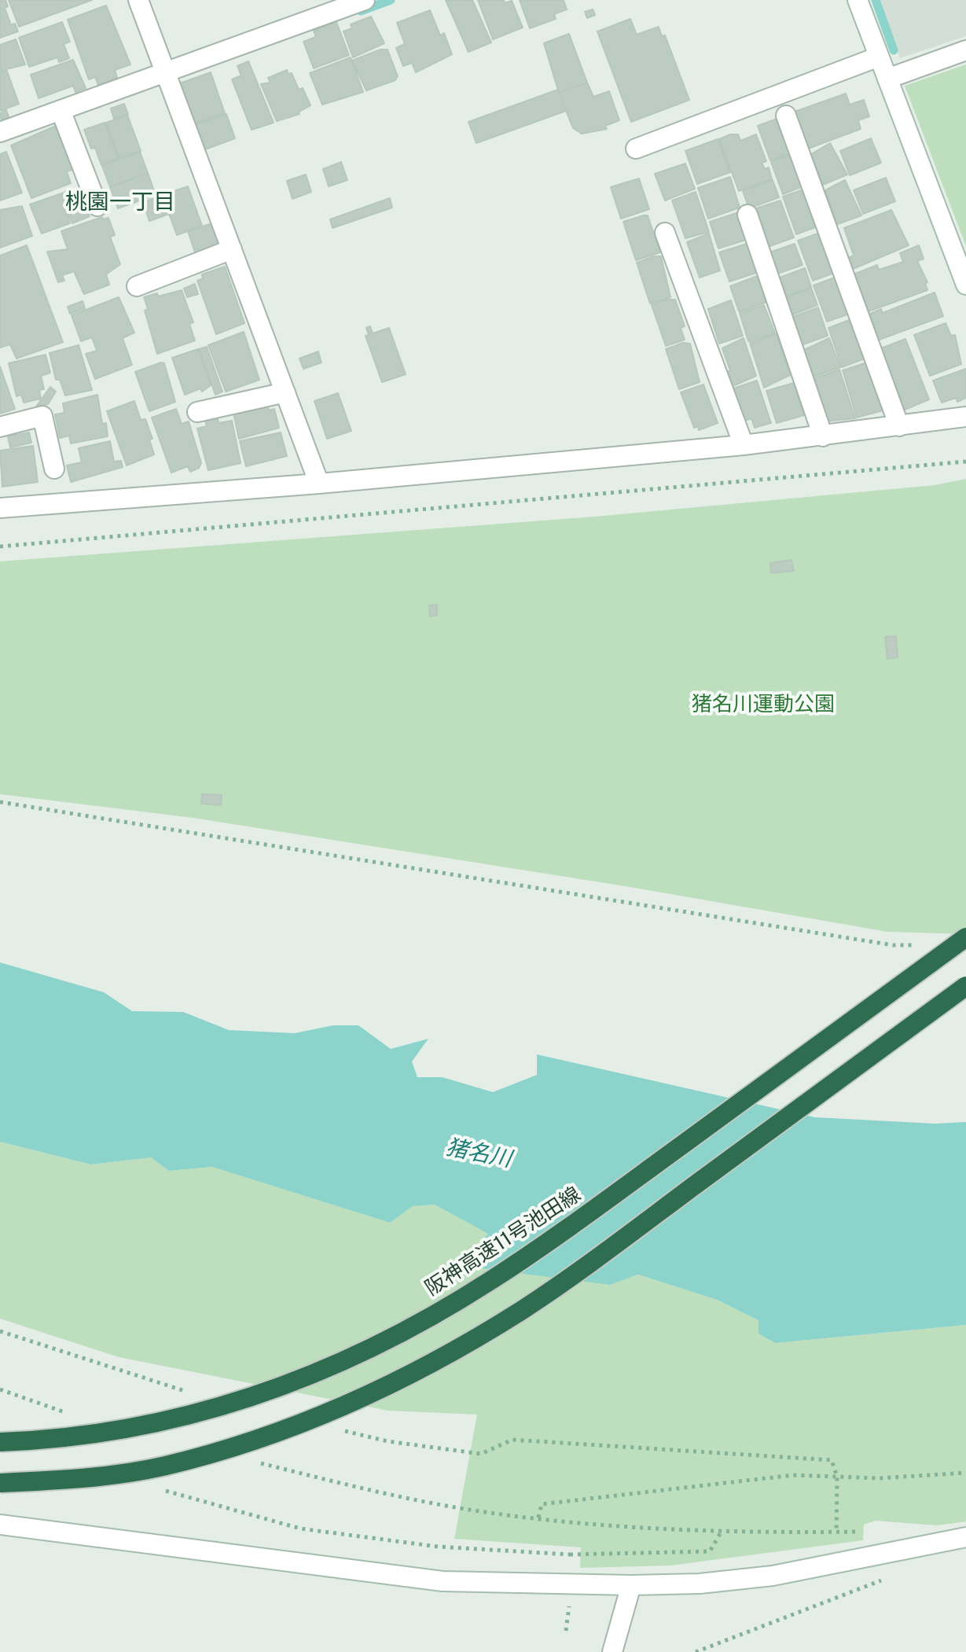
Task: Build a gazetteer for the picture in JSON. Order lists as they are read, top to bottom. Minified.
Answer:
{"streets":{"highway":["阪神高速11号池田線"]},"districts":["桃園一丁目"],"water":["猪名川"],"parks":["猪名川運動公園"]}
